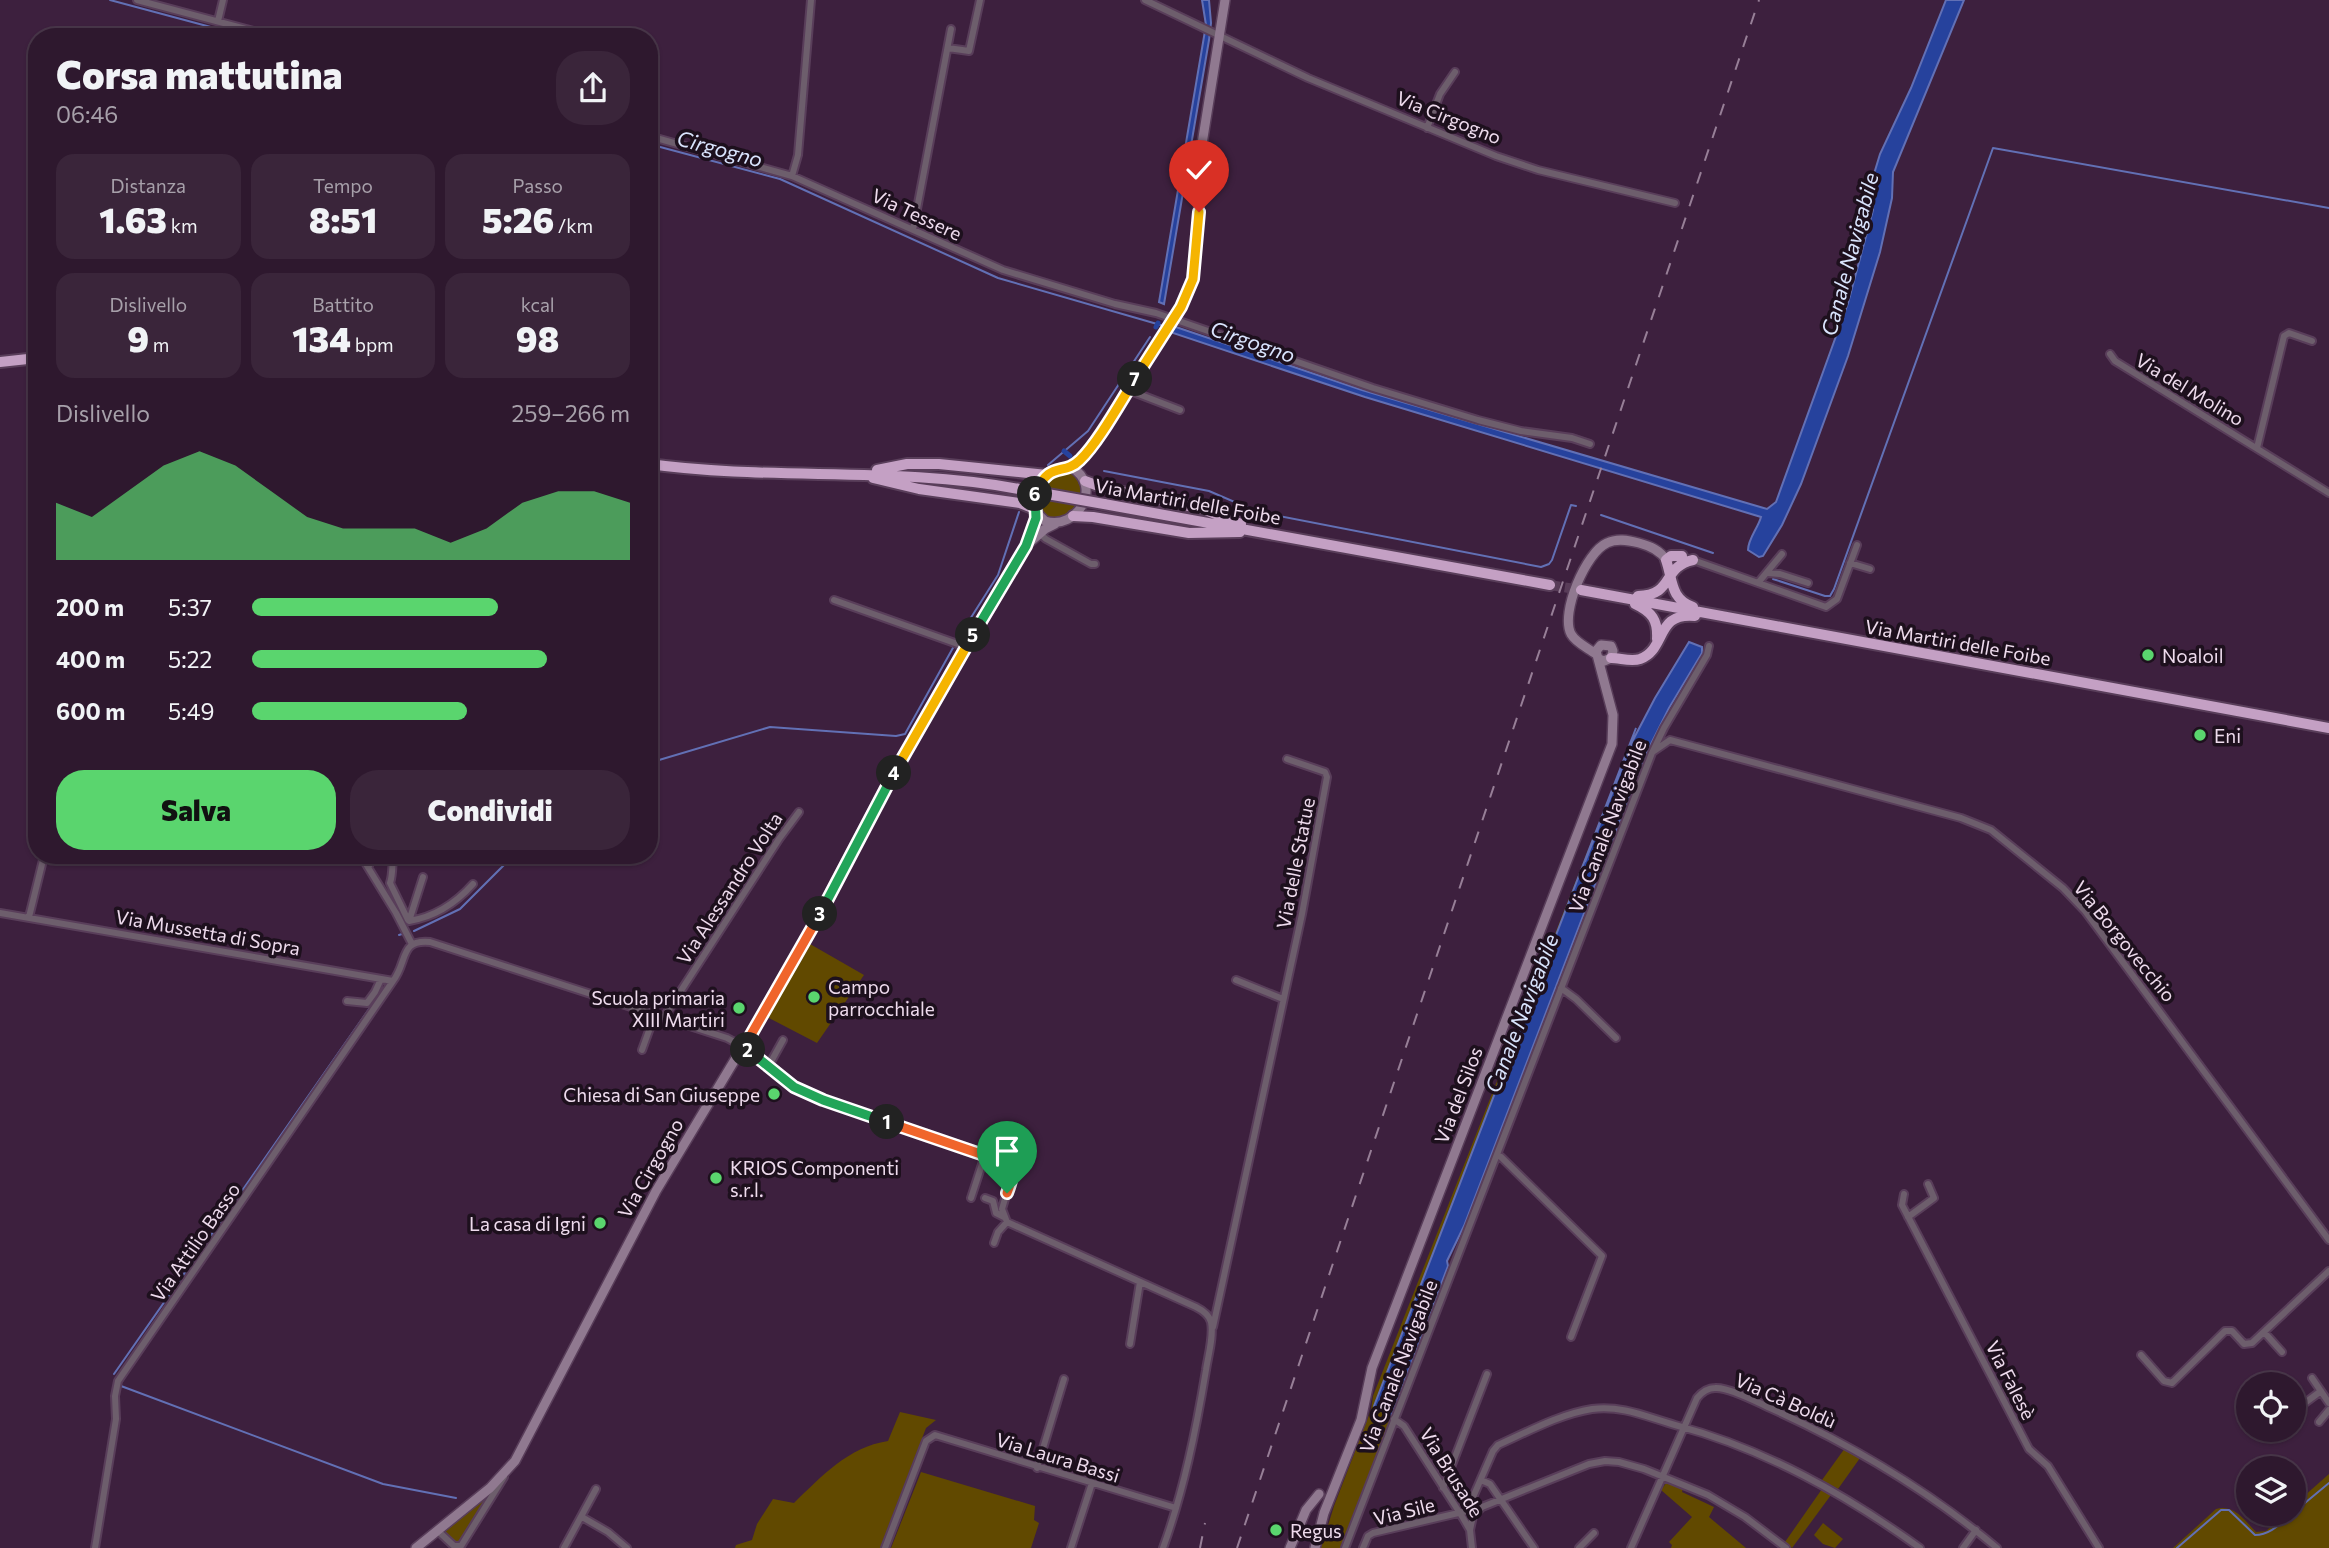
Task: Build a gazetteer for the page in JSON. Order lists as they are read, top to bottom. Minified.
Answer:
{"streets":{"highway":["Via Martiri delle Foibe"],"street":["Via Cirgogno","Via Tessere","Via del Molino","Via Canale Navigabile","Via delle Statue","Via Alessandro Volta","Via Mussetta di Sopra","Via Borgovecchio","Via del Silos","Via Attilio Basso","Via Falesè","Via Cà Boldù","Via Laura Bassi","Via Brusade","Via Sile"]},"crossings":[["Via Canale Navigabile","Via Brusade"],["Via Mussetta di Sopra","Via Attilio Basso"],["Via Brusade","Via Sile"]],"water":["Cirgogno","Canale Navigabile"],"places":["Noaloil","Eni","Campo parrocchiale","Scuola primaria XIII Martiri","Chiesa di San Giuseppe","KRIOS Componenti s.r.l.","La casa di Igni","Regus"],"page":{"heading":["Corsa mattutina","06:46"],"stats":[["Distanza","1.63 km"],["Tempo","8:51"],["Passo","5:26 /km"],["Dislivello","9 m"],["Battito","134 bpm"],["kcal","98"]],"pins":["7","6","5","4","3","2","1"],"chart":["Dislivello","259–266 m"],"list":[{"name":"200 m","note":"5:37"},{"name":"400 m","note":"5:22"},{"name":"600 m","note":"5:49"}],"buttons":["Salva","Condividi"]}}
